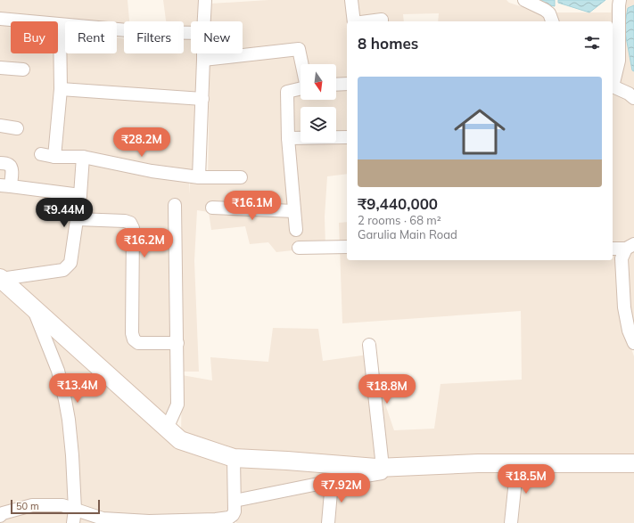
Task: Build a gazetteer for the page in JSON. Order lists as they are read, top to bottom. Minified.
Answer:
{"scale_bar":"50 m","north":"bottom","page":{"chip":["Buy","Rent","Filters","New"],"heading":"8 homes","list":[{"name":"₹9,440,000","note":"2 rooms · 68 m² · Garulia Main Road"}],"price":["₹28.2M","₹16.1M","₹9.44M","₹16.2M","₹13.4M","₹18.8M","₹18.5M","₹7.92M"],"scale":"50 m"}}
